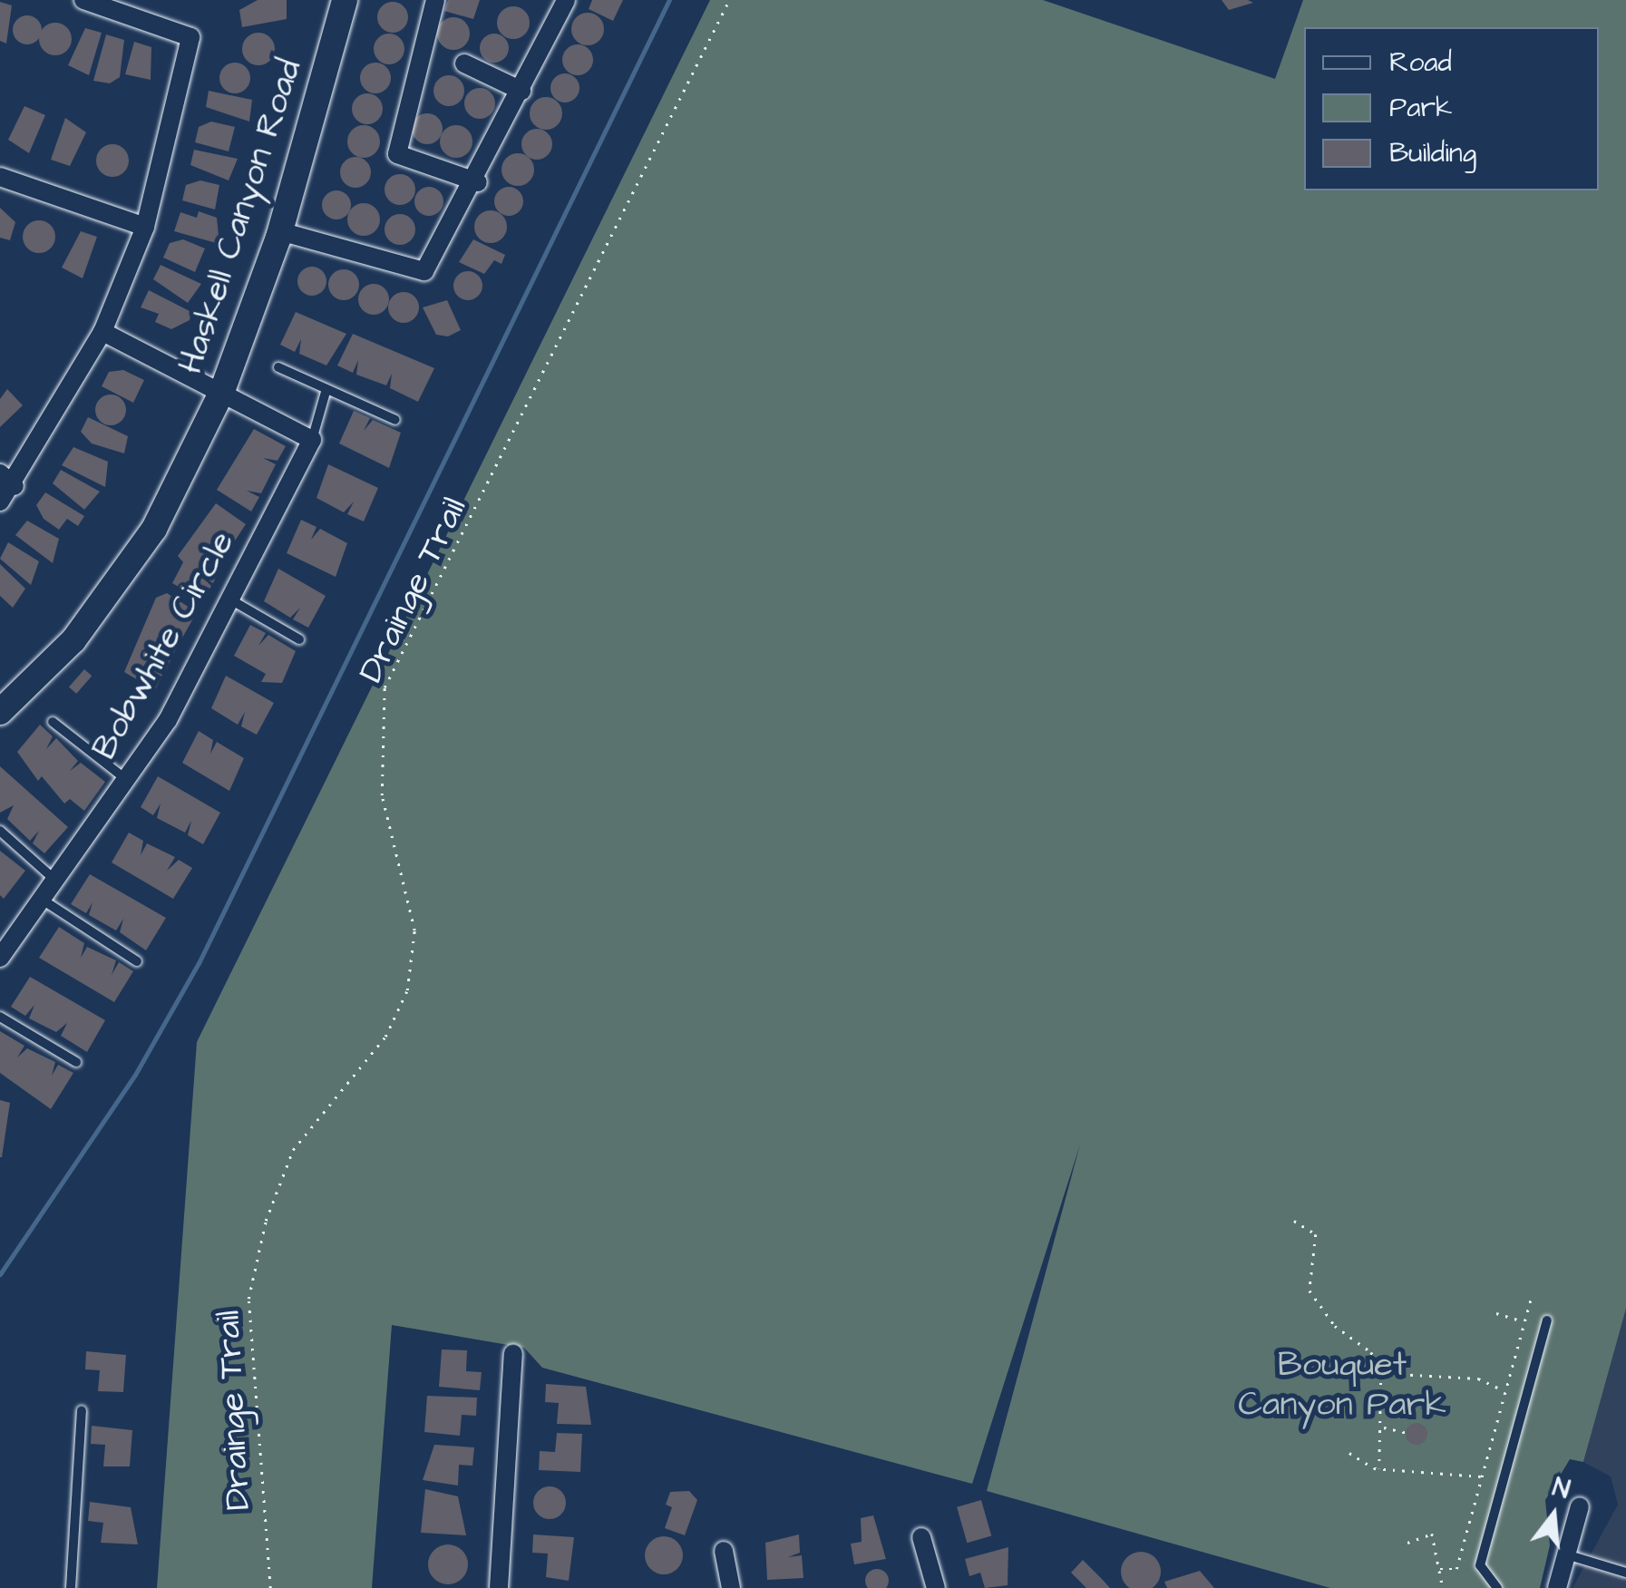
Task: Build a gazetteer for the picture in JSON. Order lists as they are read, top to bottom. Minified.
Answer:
{"streets":{"main road":["Haskell Canyon Road"],"street":["Bobwhite Circle"],"path":["Drainge Trail"]},"parks":["Bouquet Canyon Park"],"legend":["Road","Park","Building"],"north":"top"}
